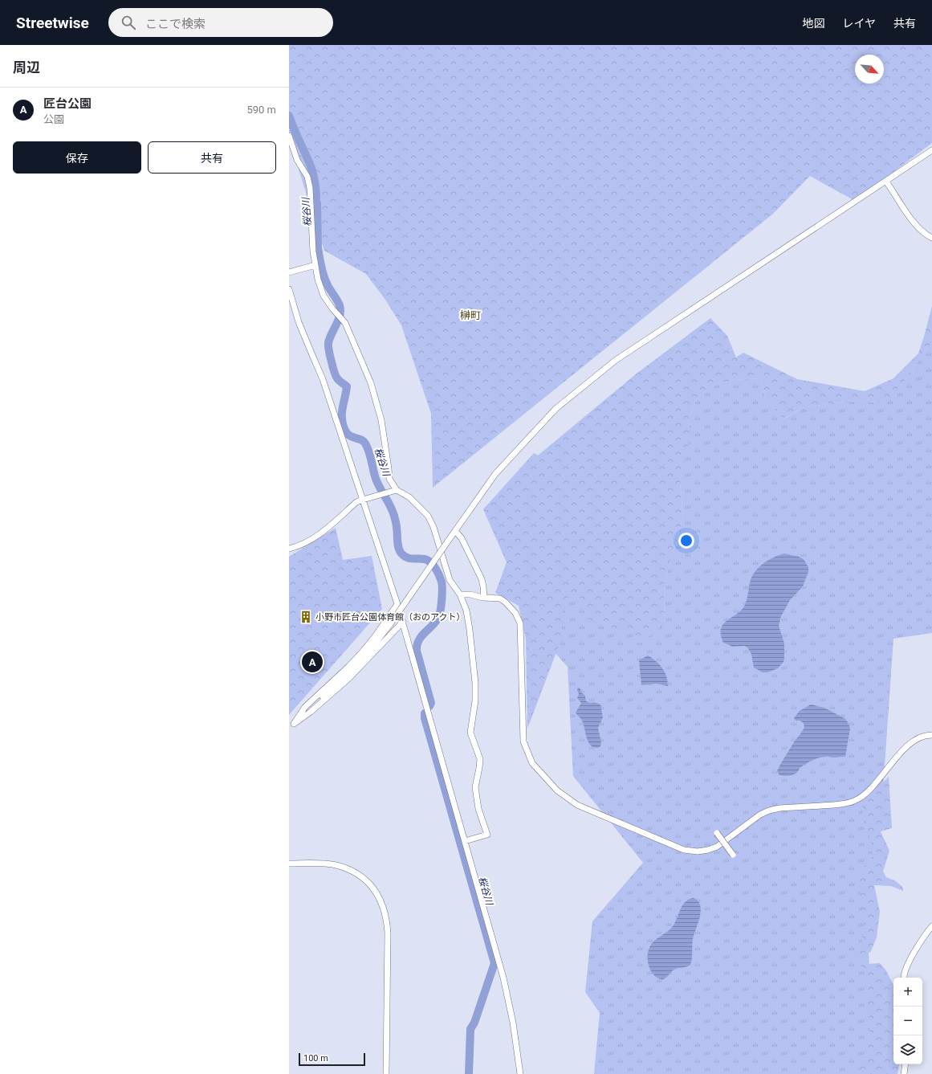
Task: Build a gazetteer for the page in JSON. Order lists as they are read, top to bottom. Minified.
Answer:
{"districts":["榊町"],"water":["桜谷川"],"places":{"building":["小野市匠台公園体育館（おのアクト）"]},"scale_bar":"100 m","north":"bottom right","page":{"header":"Streetwise","search":"ここで検索","nav":["地図","レイヤ","共有"],"heading":"周辺","list":[{"mark":"A","name":"匠台公園","note":"公園","value":"590 m"}],"buttons":["保存","共有"],"pins":"A","map_buttons":["+","−"],"scale":"100 m"}}
